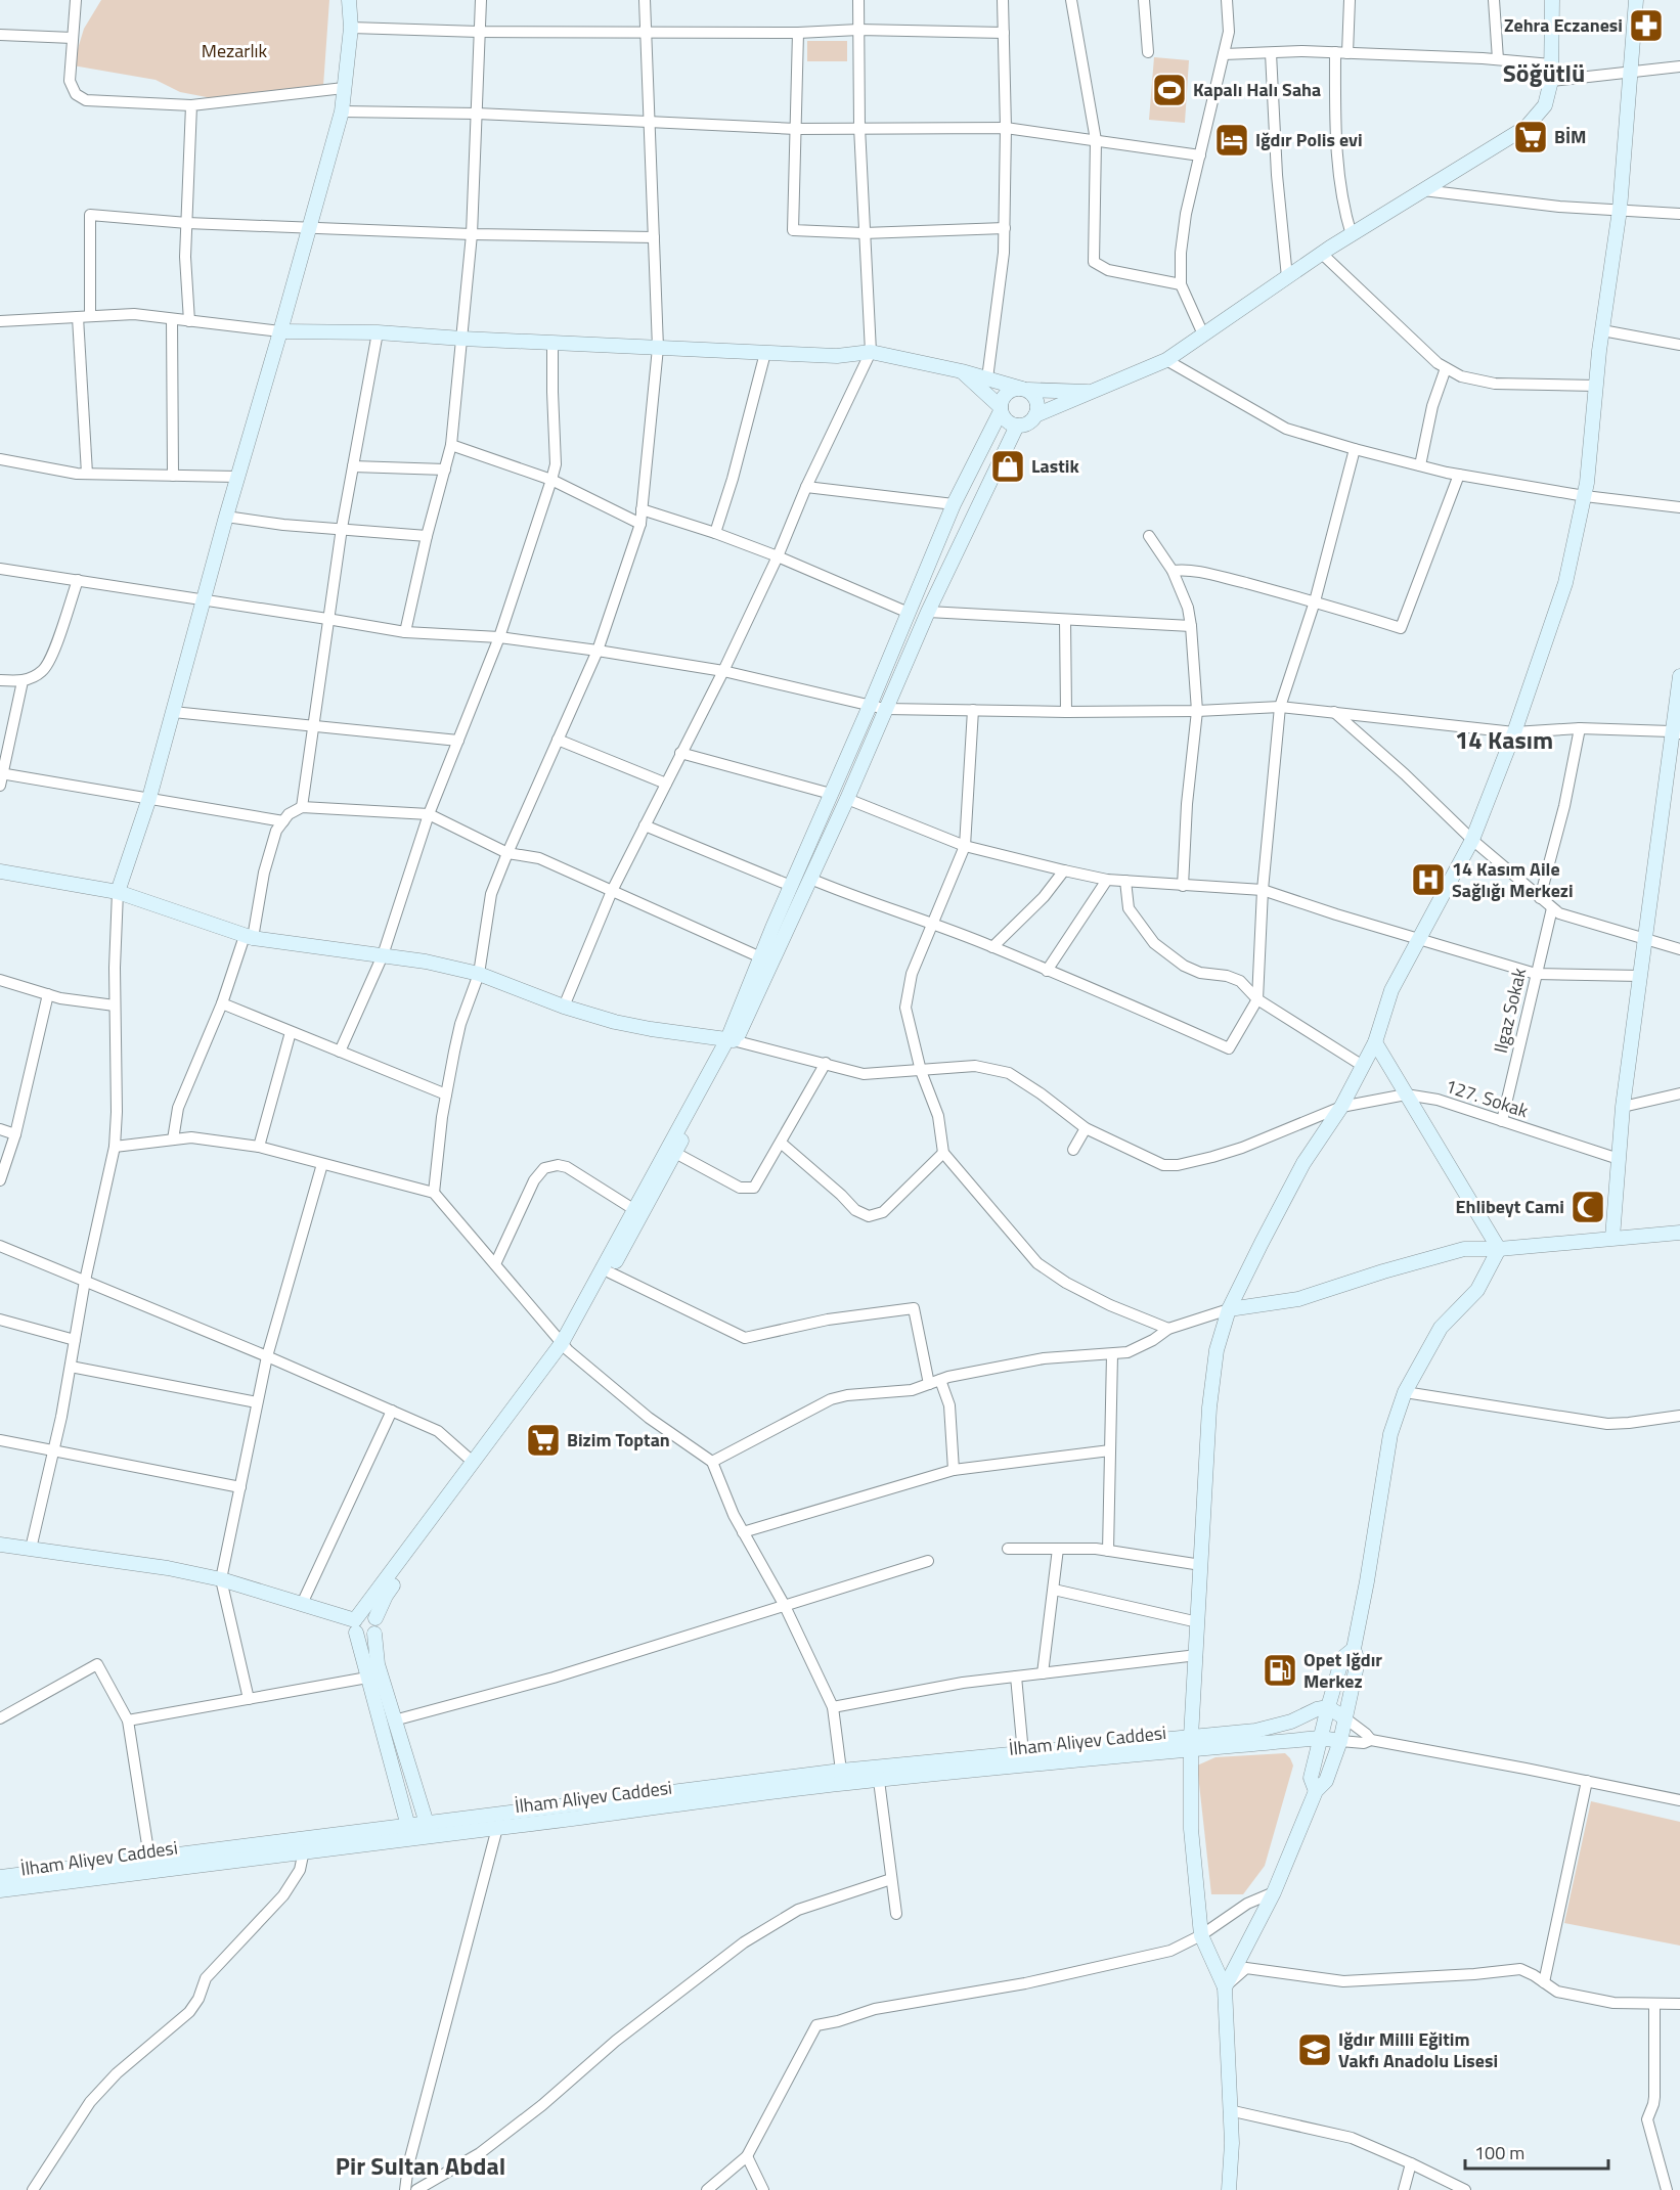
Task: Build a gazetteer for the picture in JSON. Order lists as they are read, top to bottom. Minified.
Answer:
{"streets":{"street":["Ilgaz Sokak","127. Sokak","İlham Aliyev Caddesi"]},"crossings":[["Ilgaz Sokak","127. Sokak"]],"districts":["Söğütlü","14 Kasım","Pir Sultan Abdal"],"parks":["Mezarlık"],"places":{"pharmacy":["Zehra Eczanesi"],"sports":["Kapalı Halı Saha"],"supermarket":["BİM","Bizim Toptan"],"hotel":["Iğdır Polis evi"],"shop":["Lastik"],"hospital":["14 Kasım Aile Sağlığı Merkezi"],"mosque":["Ehlibeyt Cami"],"fuel station":["Opet Iğdır Merkez"],"school or university":["Iğdır Milli Eğitim Vakfı Anadolu Lisesi"]},"scale_bar":"100 m"}
